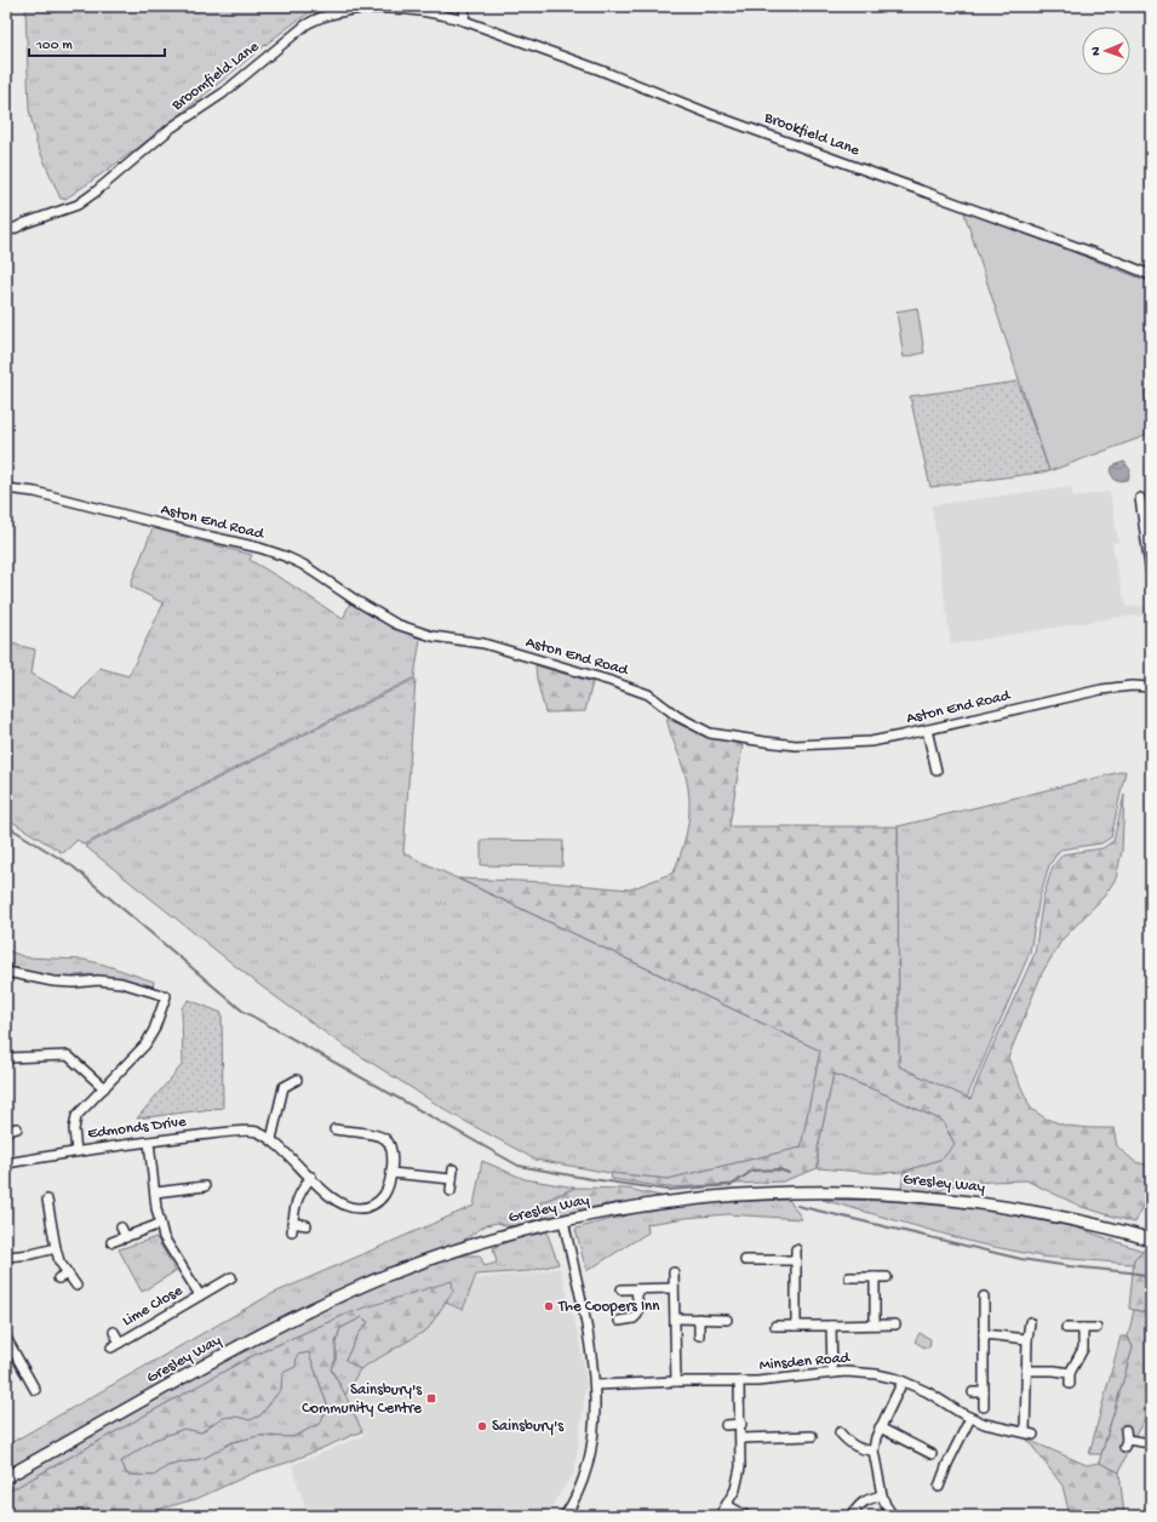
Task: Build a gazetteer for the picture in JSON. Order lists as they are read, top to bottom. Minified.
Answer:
{"streets":{"street":["Broomfield Lane","Brookfield Lane","Aston End Road","Edmonds Drive","Gresley Way","Lime Close","Minsden Road"]},"crossings":[["Broomfield Lane","Brookfield Lane"],["Edmonds Drive","Lime Close"]],"places":{"other":["The Coopers Inn","Sainsbury's"],"transit":["Sainsbury's Community Centre"]},"scale_bar":"100 m","north":"left"}
